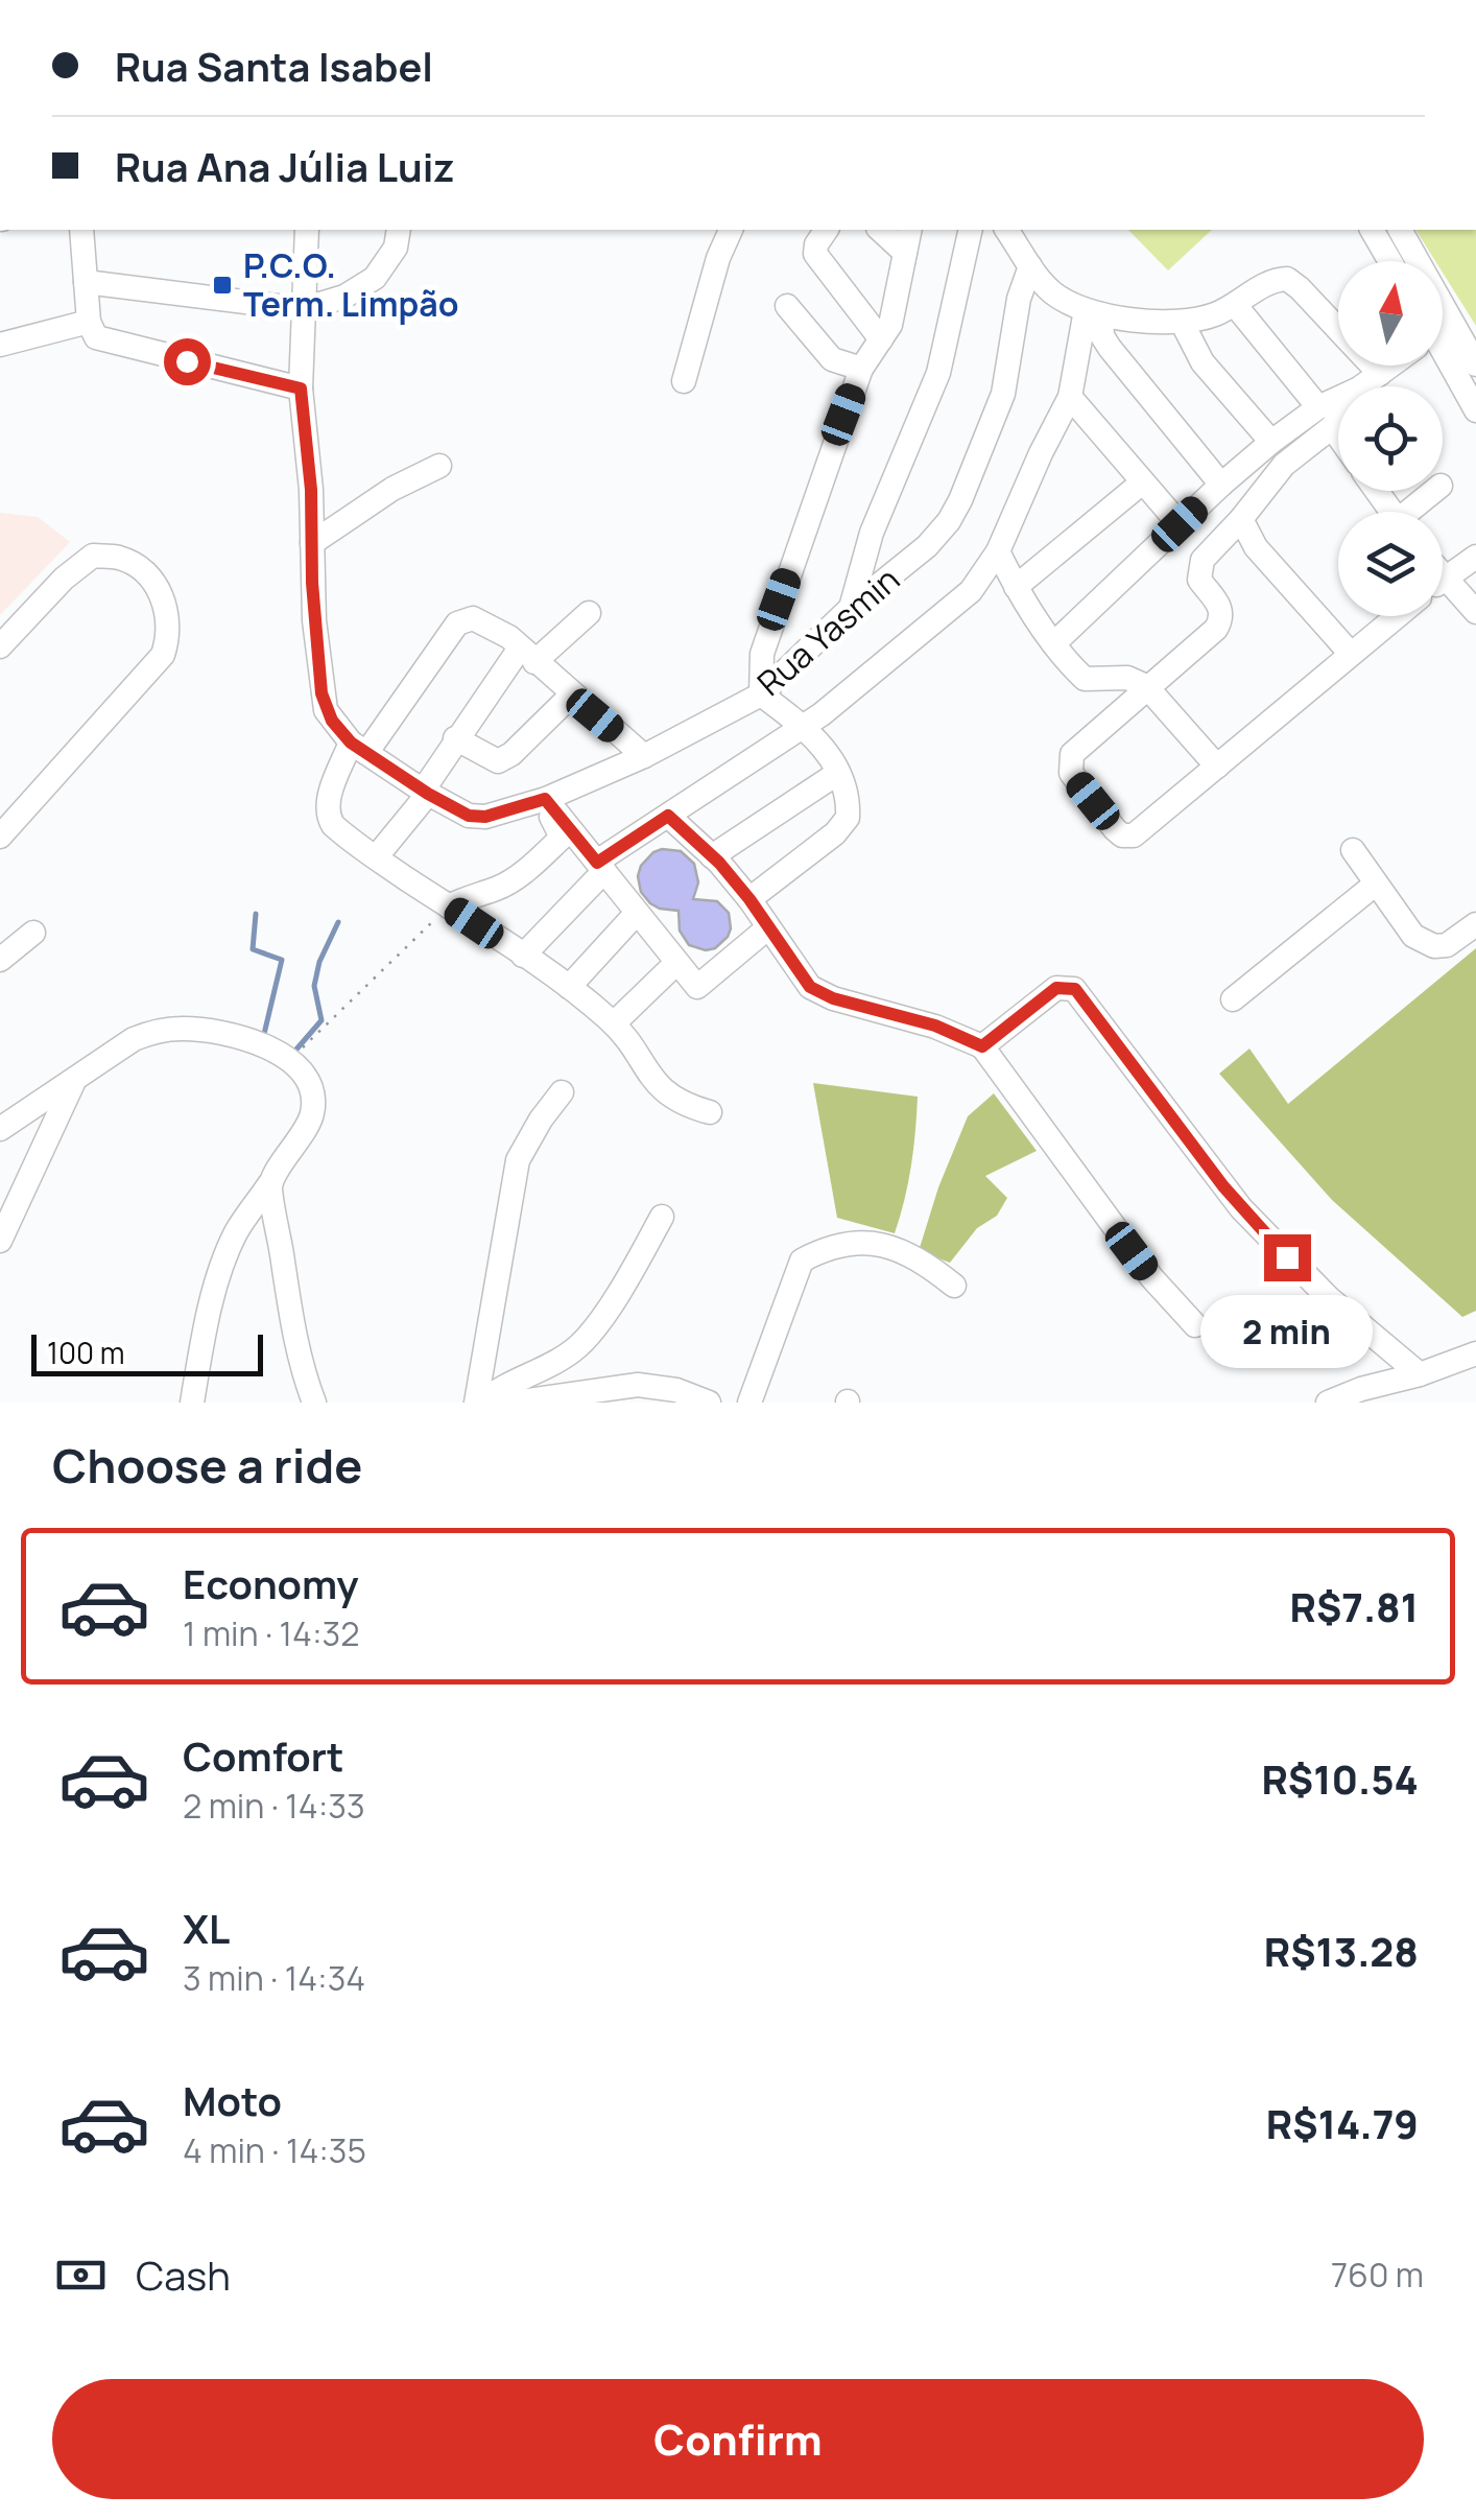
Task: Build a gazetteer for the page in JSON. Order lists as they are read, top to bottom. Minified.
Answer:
{"streets":{"street":["Rua Yasmin"]},"places":{"transit":["P.C.O. Term. Limpão"]},"scale_bar":"100 m","north":"top","page":{"banner":["Rua Santa Isabel","Rua Ana Júlia Luiz"],"bubble":"2 min","scale":"100 m","heading":"Choose a ride","list":[{"name":"Economy","note":"1 min · 14:32","value":"R$7.81"},{"name":"Comfort","note":"2 min · 14:33","value":"R$10.54"},{"name":"XL","note":"3 min · 14:34","value":"R$13.28"},{"name":"Moto","note":"4 min · 14:35","value":"R$14.79"}],"pay":["Cash","760 m"],"buttons":"Confirm"}}
